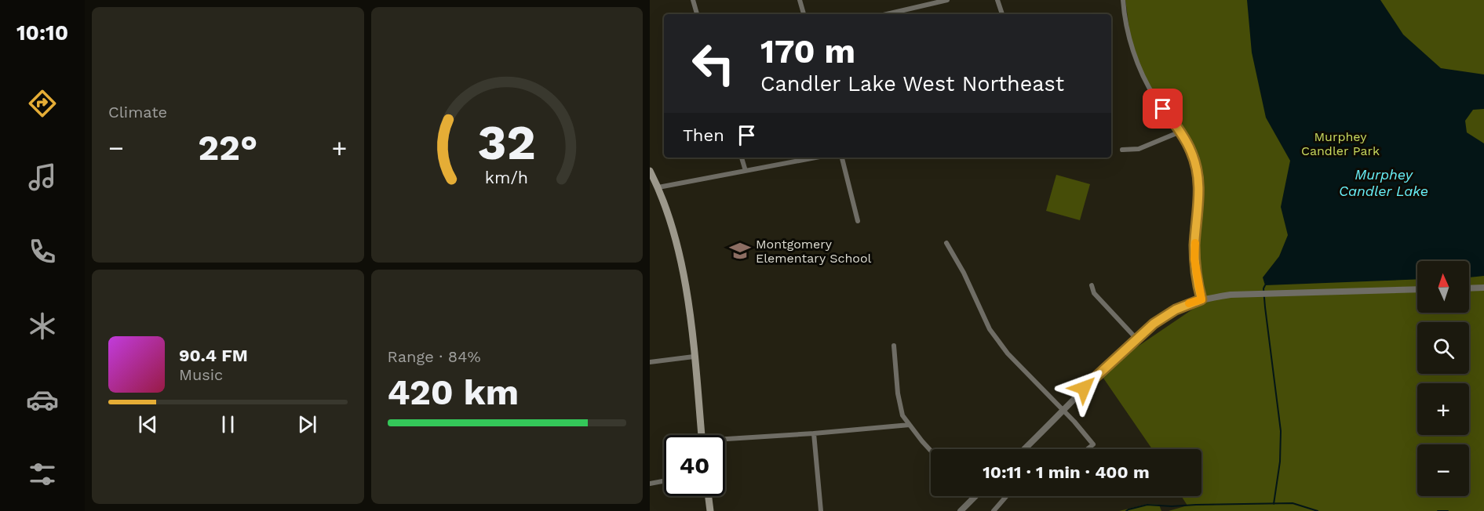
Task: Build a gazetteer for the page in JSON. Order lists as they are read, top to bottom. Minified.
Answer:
{"water":["Murphey Candler Lake"],"parks":["Murphey Candler Park"],"places":{"school or university":["Montgomery Elementary School"]},"north":"top","page":{"tabs":"10:10","tile":["Climate",["Range · 84%","420 km"]],"turn":["170 m","Candler Lake West Northeast"],"then":"Then","heat":["−","22°","+"],"map_buttons":["+","−"],"song":["90.4 FM","Music"],"limit":"40","trip":"10:11 · 1 min · 400 m","gauge":["32","km/h"]}}
